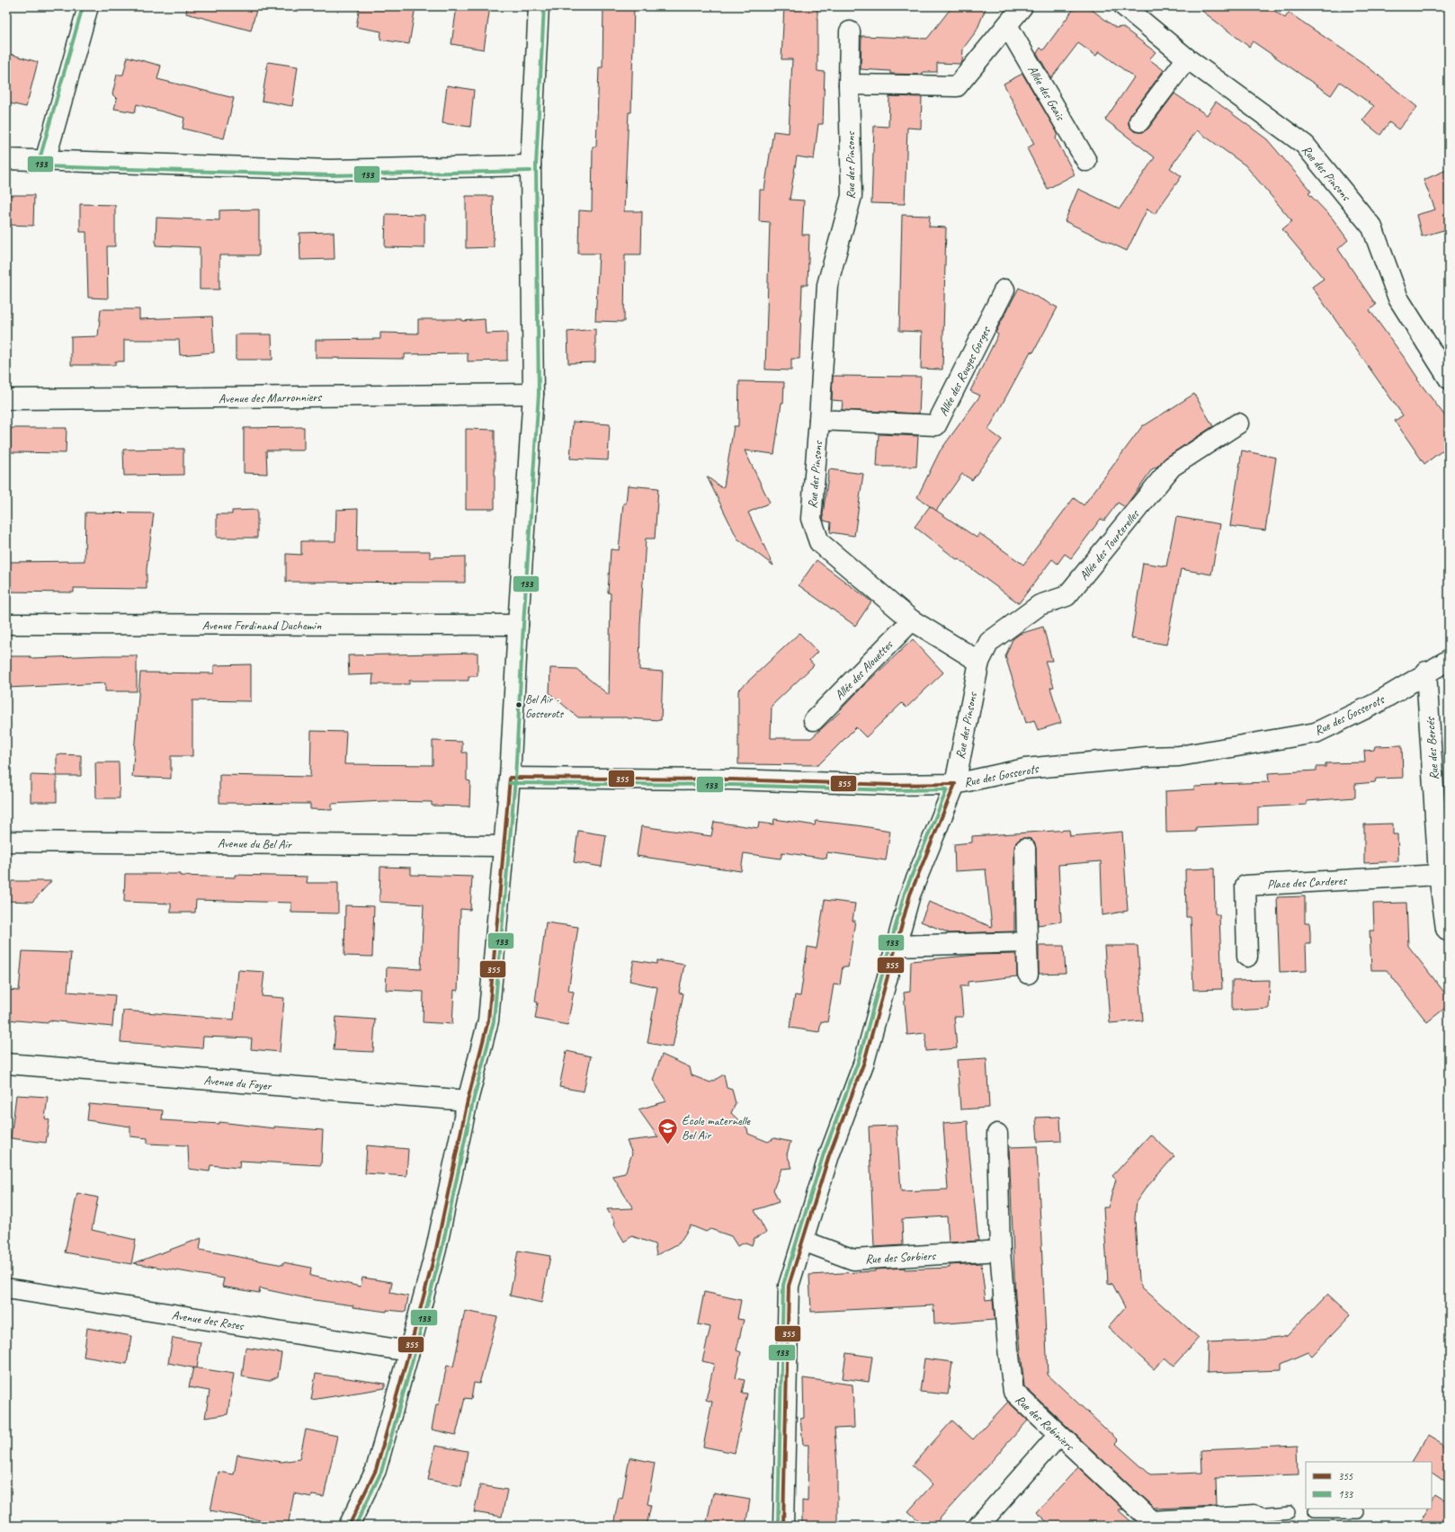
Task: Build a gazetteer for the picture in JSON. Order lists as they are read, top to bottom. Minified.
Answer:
{"streets":{"street":["Allée des Geais","Rue des Pinsons","Allée des Rouges Gorges","Avenue des Marronniers","Allée des Tourterelles","Avenue Ferdinand Duchemin","Allée des Alouettes","Rue des Gosserots","Rue des Bercés","Avenue du Bel Air","Place des Carderes","Avenue du Foyer","Rue des Sorbiers","Avenue des Roses","Rue des Robiniers"]},"crossings":[["Rue des Pinsons","Allée des Rouges Gorges"],["Rue des Pinsons","Allée des Tourterelles"],["Rue des Pinsons","Allée des Alouettes"],["Rue des Pinsons","Rue des Gosserots"],["Rue des Pinsons","Rue des Sorbiers"],["Rue des Gosserots","Rue des Bercés"],["Rue des Bercés","Place des Carderes"],["Rue des Sorbiers","Rue des Robiniers"]],"places":{"other":["Bel Air - Gosserots"],"school or university":["École maternelle Bel Air"]},"lines":["transit line 133","transit line 355"],"legend":["355","133"]}
